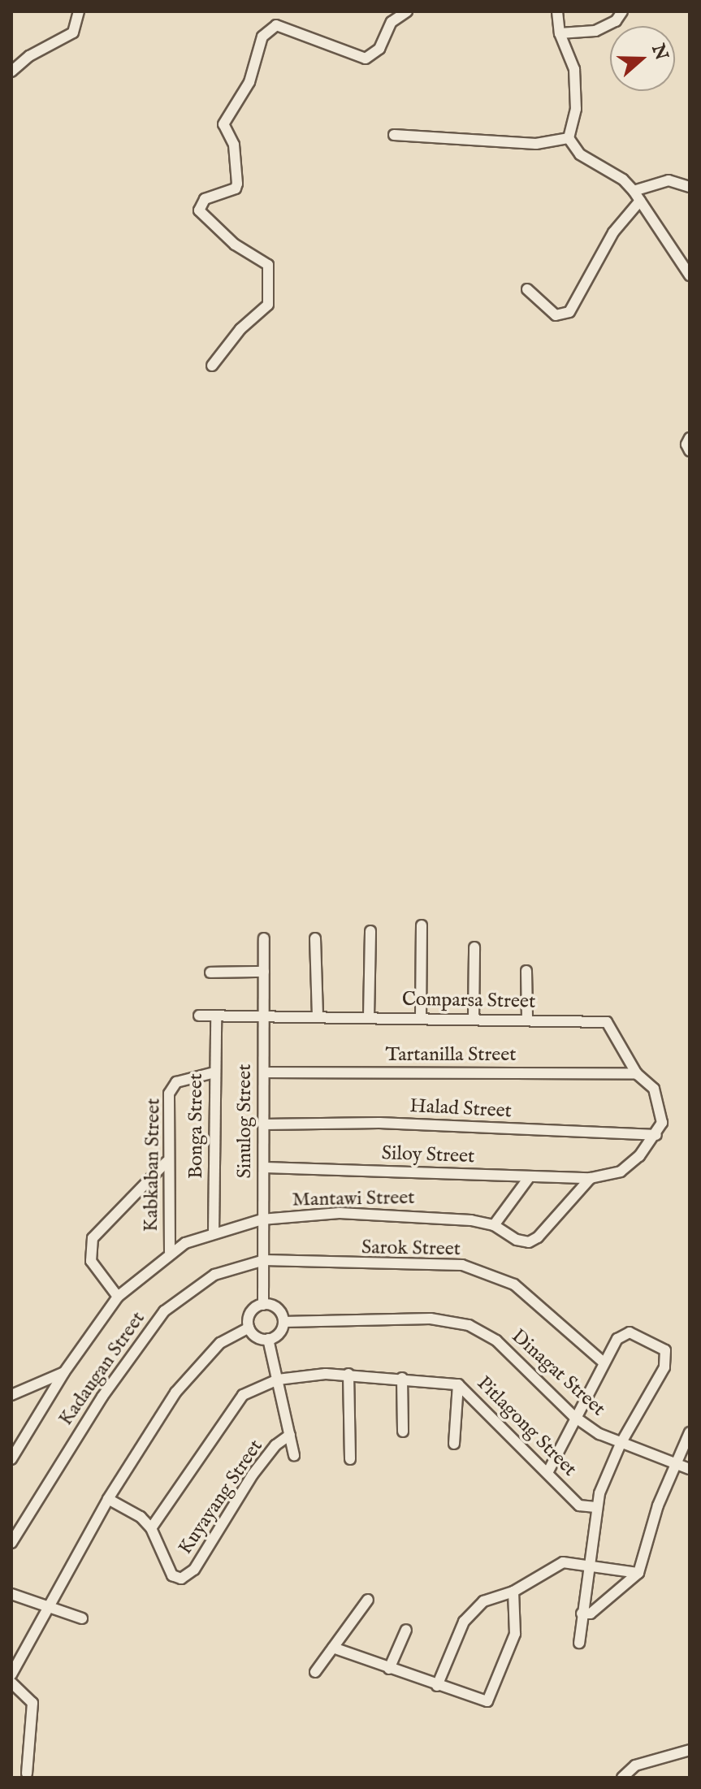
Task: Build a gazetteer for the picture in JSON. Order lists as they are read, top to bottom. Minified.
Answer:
{"streets":{"street":["Comparsa Street","Tartanilla Street","Halad Street","Sinulog Street","Bonga Street","Siloy Street","Kabkaban Street","Mantawi Street","Sarok Street","Kadaugan Street","Dinagat Street","Pitlagong Street","Kuyayang Street"]},"crossings":[["Comparsa Street","Tartanilla Street"],["Comparsa Street","Halad Street"],["Comparsa Street","Sinulog Street"],["Comparsa Street","Bonga Street"],["Comparsa Street","Siloy Street"],["Tartanilla Street","Sinulog Street"],["Halad Street","Sinulog Street"],["Halad Street","Siloy Street"],["Sinulog Street","Siloy Street"],["Sinulog Street","Mantawi Street"],["Sinulog Street","Sarok Street"],["Sinulog Street","Kadaugan Street"],["Sinulog Street","Dinagat Street"],["Bonga Street","Kabkaban Street"],["Bonga Street","Mantawi Street"],["Siloy Street","Mantawi Street"],["Kabkaban Street","Mantawi Street"],["Sarok Street","Kadaugan Street"],["Pitlagong Street","Kuyayang Street"]],"north":"right"}
